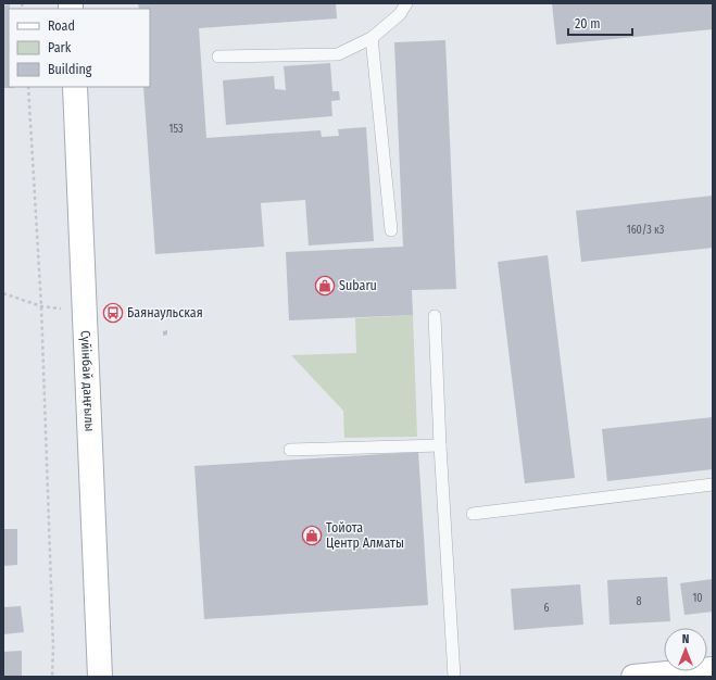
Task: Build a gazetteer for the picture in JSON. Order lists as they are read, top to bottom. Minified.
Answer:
{"streets":{"main road":["Сүйінбай даңғылы"]},"places":{"shop":["Subaru","Тойота Центр Алматы"],"bus stop":["Баянаульская"]},"house_numbers":["153","160/3 к3","10","8","6"],"legend":["Road","Park","Building"],"scale_bar":"20 m","north":"top"}
